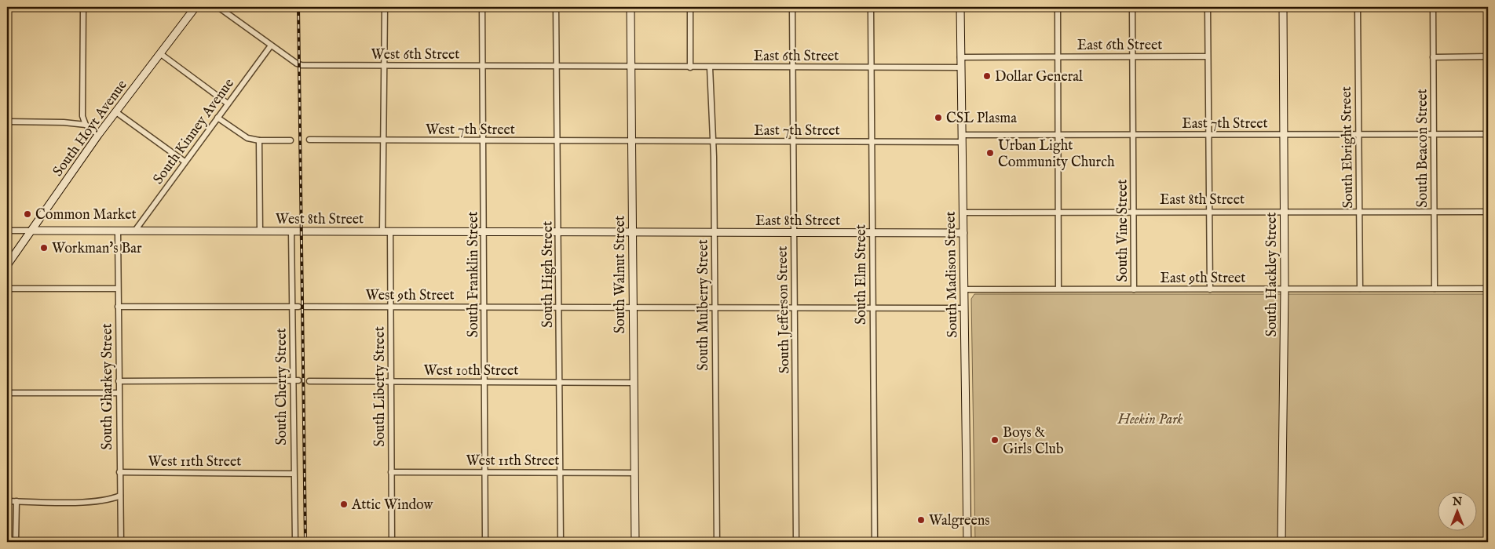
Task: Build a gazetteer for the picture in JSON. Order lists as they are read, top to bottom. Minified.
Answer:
{"streets":{"street":["East 6th Street","West 6th Street","East 7th Street","South Hoyt Avenue","West 7th Street","South Kinney Avenue","South Ebright Street","South Beacon Street","East 8th Street","West 8th Street","South Vine Street","South Franklin Street","South High Street","South Walnut Street","South Elm Street","South Madison Street","South Hackley Street","East 9th Street","West 9th Street","South Mulberry Street","South Jefferson Street","West 10th Street","South Gharkey Street","South Cherry Street","South Liberty Street","West 11th Street"]},"crossings":[["East 6th Street","West 6th Street"],["East 6th Street","South Vine Street"],["East 6th Street","South Walnut Street"],["East 6th Street","South Elm Street"],["East 6th Street","South Madison Street"],["East 6th Street","South Mulberry Street"],["East 6th Street","South Jefferson Street"],["West 6th Street","South Kinney Avenue"],["West 6th Street","South Franklin Street"],["West 6th Street","South High Street"],["West 6th Street","South Walnut Street"],["West 6th Street","South Liberty Street"],["East 7th Street","West 7th Street"],["East 7th Street","South Ebright Street"],["East 7th Street","South Beacon Street"],["East 7th Street","South Vine Street"],["East 7th Street","South Walnut Street"],["East 7th Street","South Elm Street"],["East 7th Street","South Madison Street"],["East 7th Street","South Hackley Street"],["East 7th Street","South Mulberry Street"],["East 7th Street","South Jefferson Street"],["South Hoyt Avenue","West 8th Street"],["West 7th Street","South Franklin Street"],["West 7th Street","South High Street"],["West 7th Street","South Walnut Street"],["West 7th Street","South Liberty Street"],["South Kinney Avenue","West 8th Street"],["South Ebright Street","East 8th Street"],["South Ebright Street","East 9th Street"],["South Beacon Street","East 8th Street"],["South Beacon Street","East 9th Street"],["East 8th Street","West 8th Street"],["East 8th Street","South Vine Street"],["East 8th Street","South Walnut Street"],["East 8th Street","South Elm Street"],["East 8th Street","South Madison Street"],["East 8th Street","South Hackley Street"],["East 8th Street","South Mulberry Street"],["East 8th Street","South Jefferson Street"],["West 8th Street","South Franklin Street"],["West 8th Street","South High Street"],["West 8th Street","South Walnut Street"],["West 8th Street","South Gharkey Street"],["West 8th Street","South Cherry Street"],["West 8th Street","South Liberty Street"],["South Vine Street","East 9th Street"],["South Franklin Street","West 9th Street"],["South Franklin Street","West 10th Street"],["South Franklin Street","West 11th Street"],["South High Street","West 9th Street"],["South High Street","West 10th Street"],["South High Street","West 11th Street"],["South Walnut Street","West 9th Street"],["South Walnut Street","West 10th Street"],["South Walnut Street","West 11th Street"],["South Madison Street","East 9th Street"],["South Hackley Street","East 9th Street"],["West 9th Street","South Liberty Street"],["West 10th Street","South Liberty Street"],["South Gharkey Street","West 11th Street"],["South Cherry Street","West 11th Street"],["South Liberty Street","West 11th Street"]],"parks":["Heekin Park"],"places":["Dollar General","CSL Plasma","Urban Light Community Church","Common Market","Workman's Bar","Boys & Girls Club","Attic Window","Walgreens"],"north":"top"}
